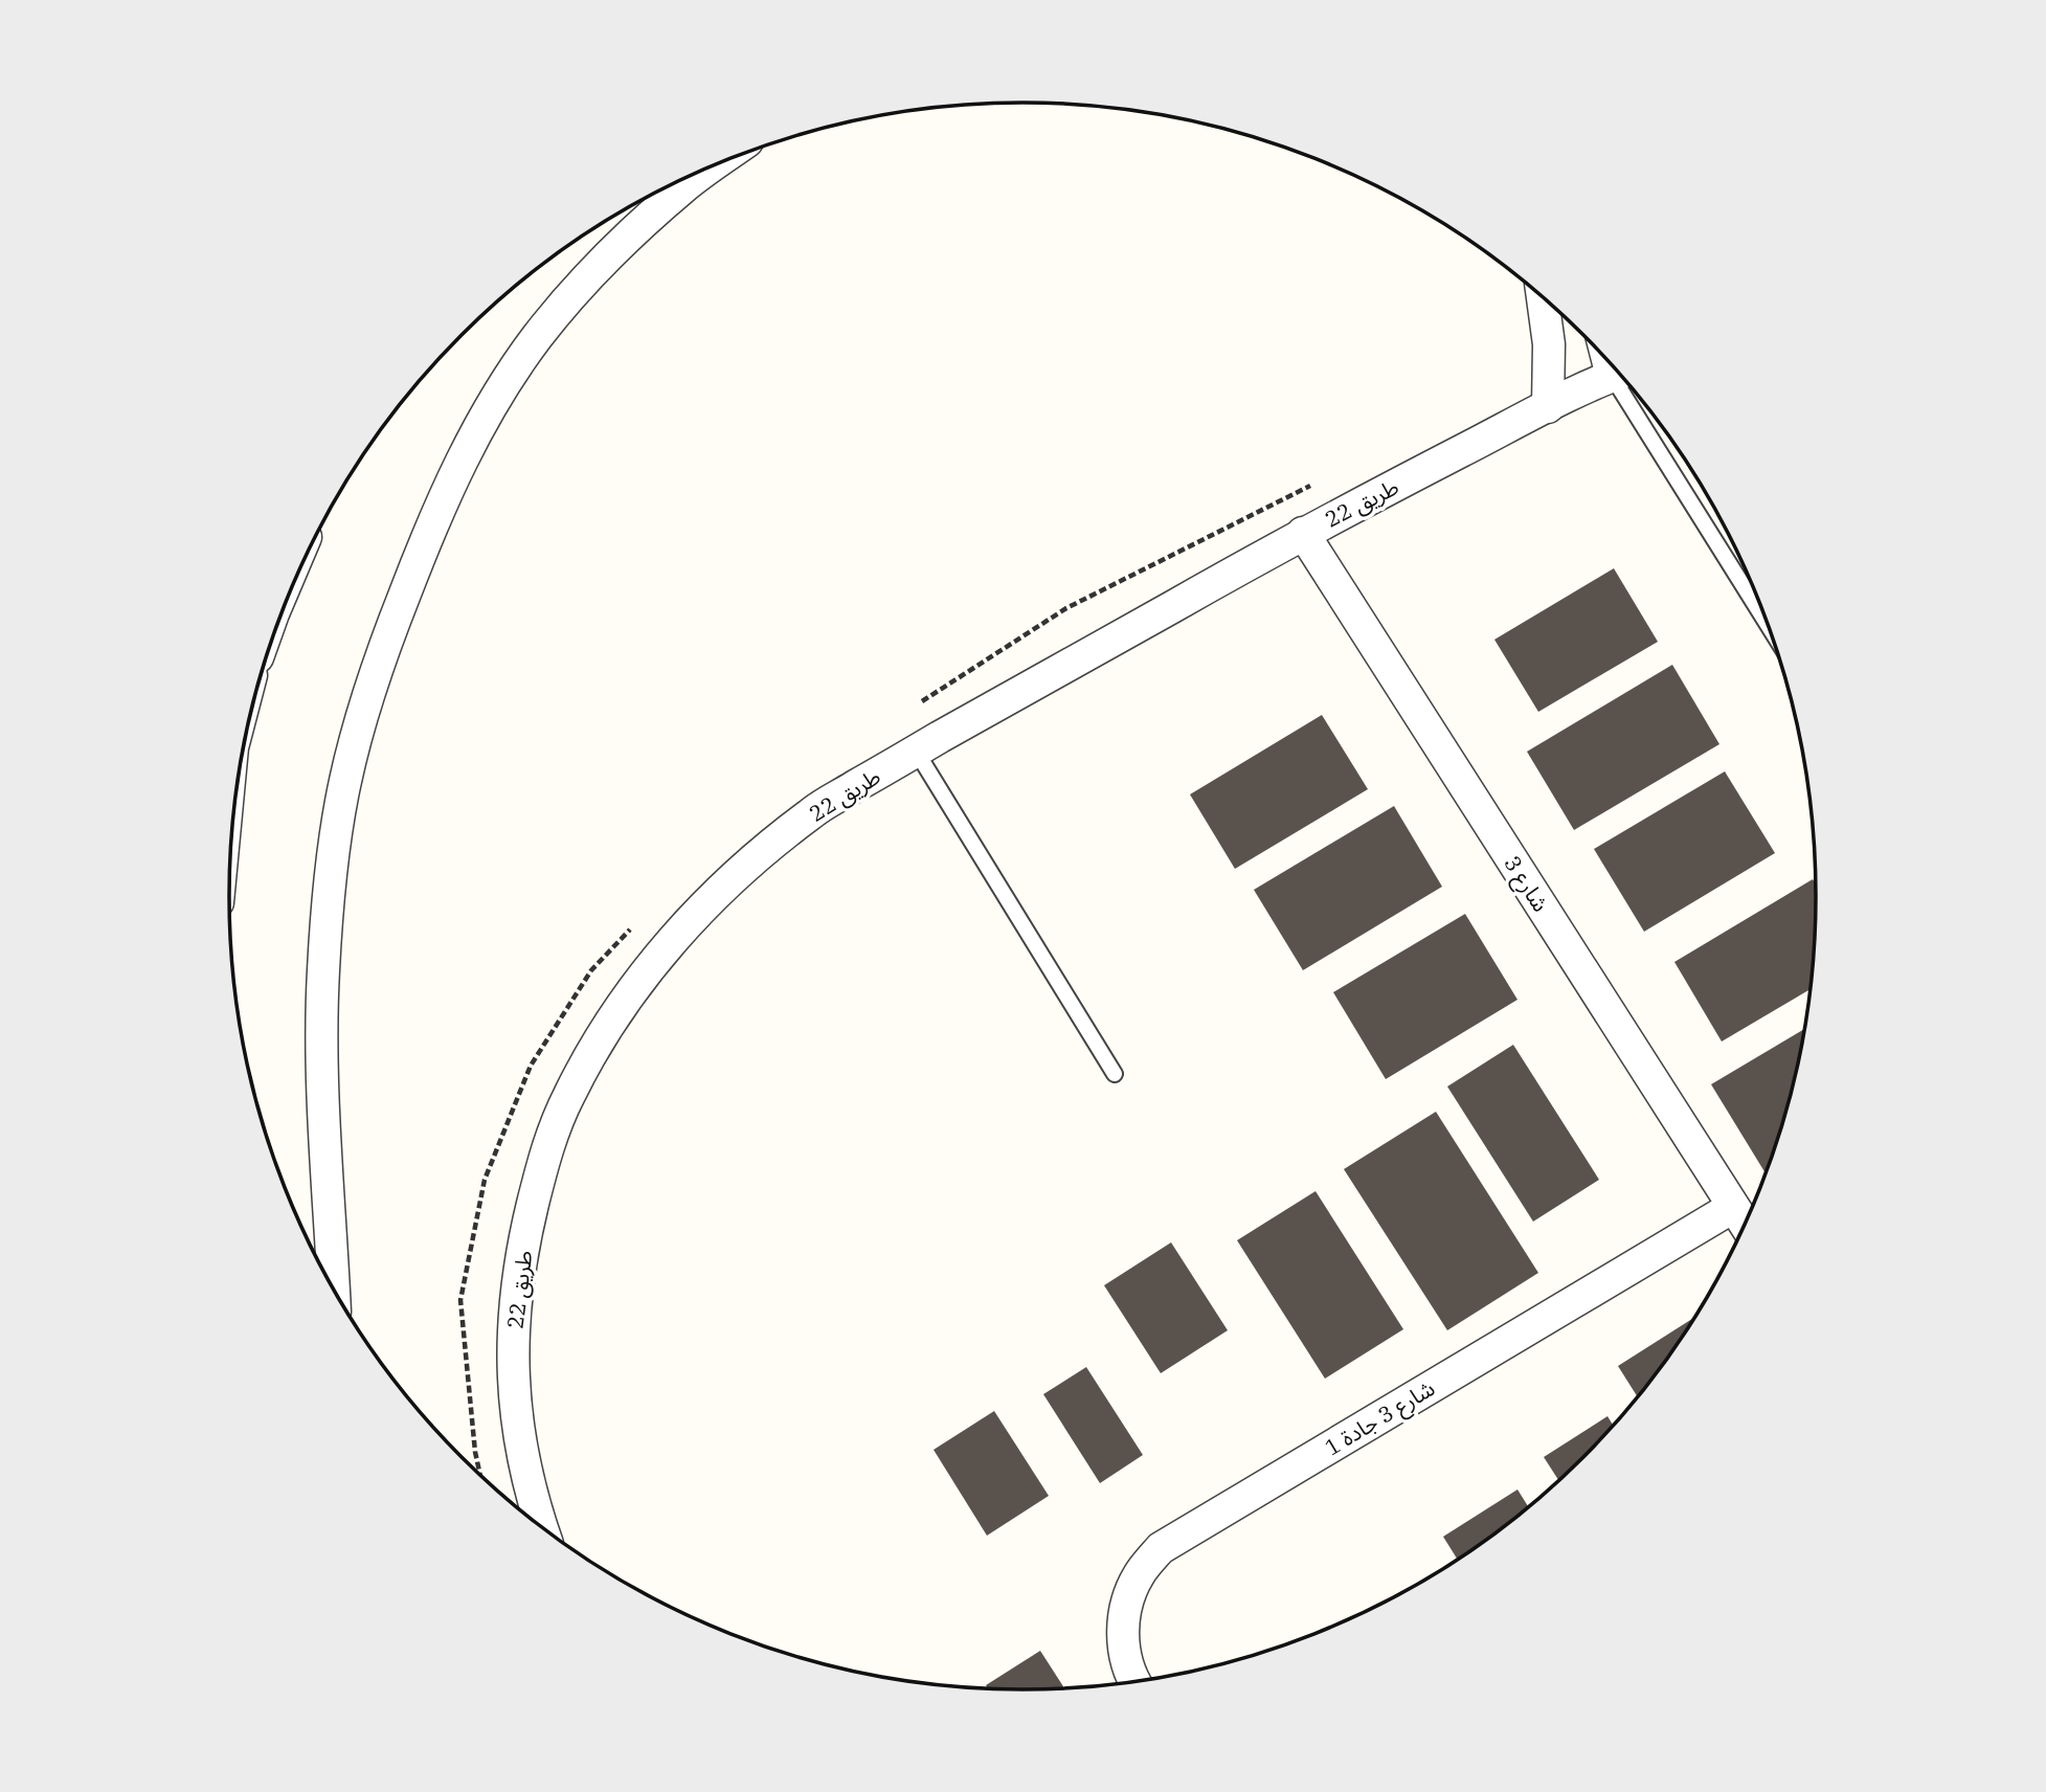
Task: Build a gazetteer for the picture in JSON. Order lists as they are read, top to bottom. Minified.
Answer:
{"streets":{"street":["طريق 22","شارع 3","شارع 3 جادة 1"]},"crossings":[["طريق 22","شارع 3"],["شارع 3","شارع 3 جادة 1"]]}
